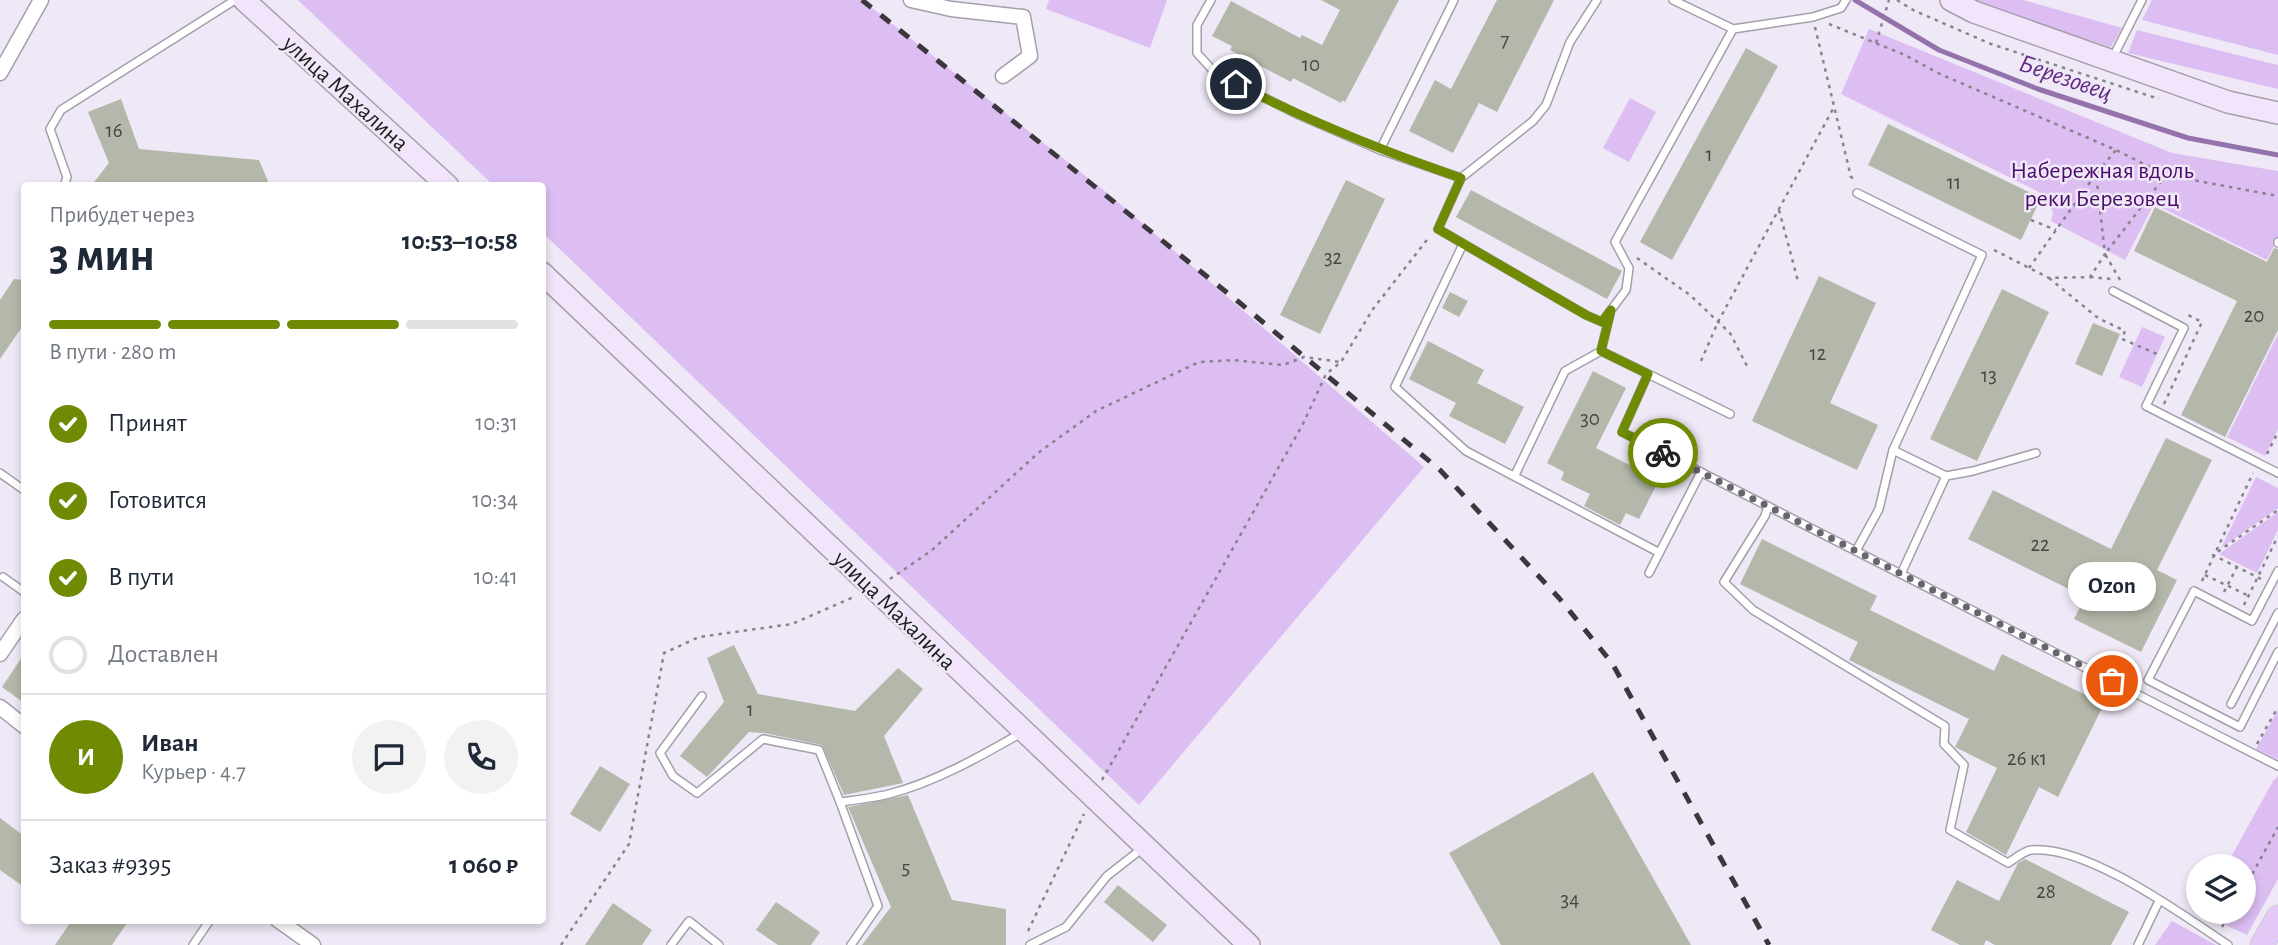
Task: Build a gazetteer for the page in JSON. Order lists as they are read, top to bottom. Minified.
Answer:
{"streets":{"street":["улица Махалина"]},"water":["Березовец"],"parks":["Набережная вдоль реки Березовец"],"places":["Ozon"],"house_numbers":["7","10","16","1","11","32","20","12","13","30","22","1","26 к1","5","28","34"],"page":{"heading":["3 мин","Прибудет через","10:53–10:58"],"panel":["Иван","Курьер · 4.7","Заказ #9395","1 060 ₽"],"bar":"В пути · 280 m","list":[["Принят","10:31"],["Готовится","10:34"],["В пути","10:41"],"Доставлен"],"bubble":"Ozon","round":"И"}}
